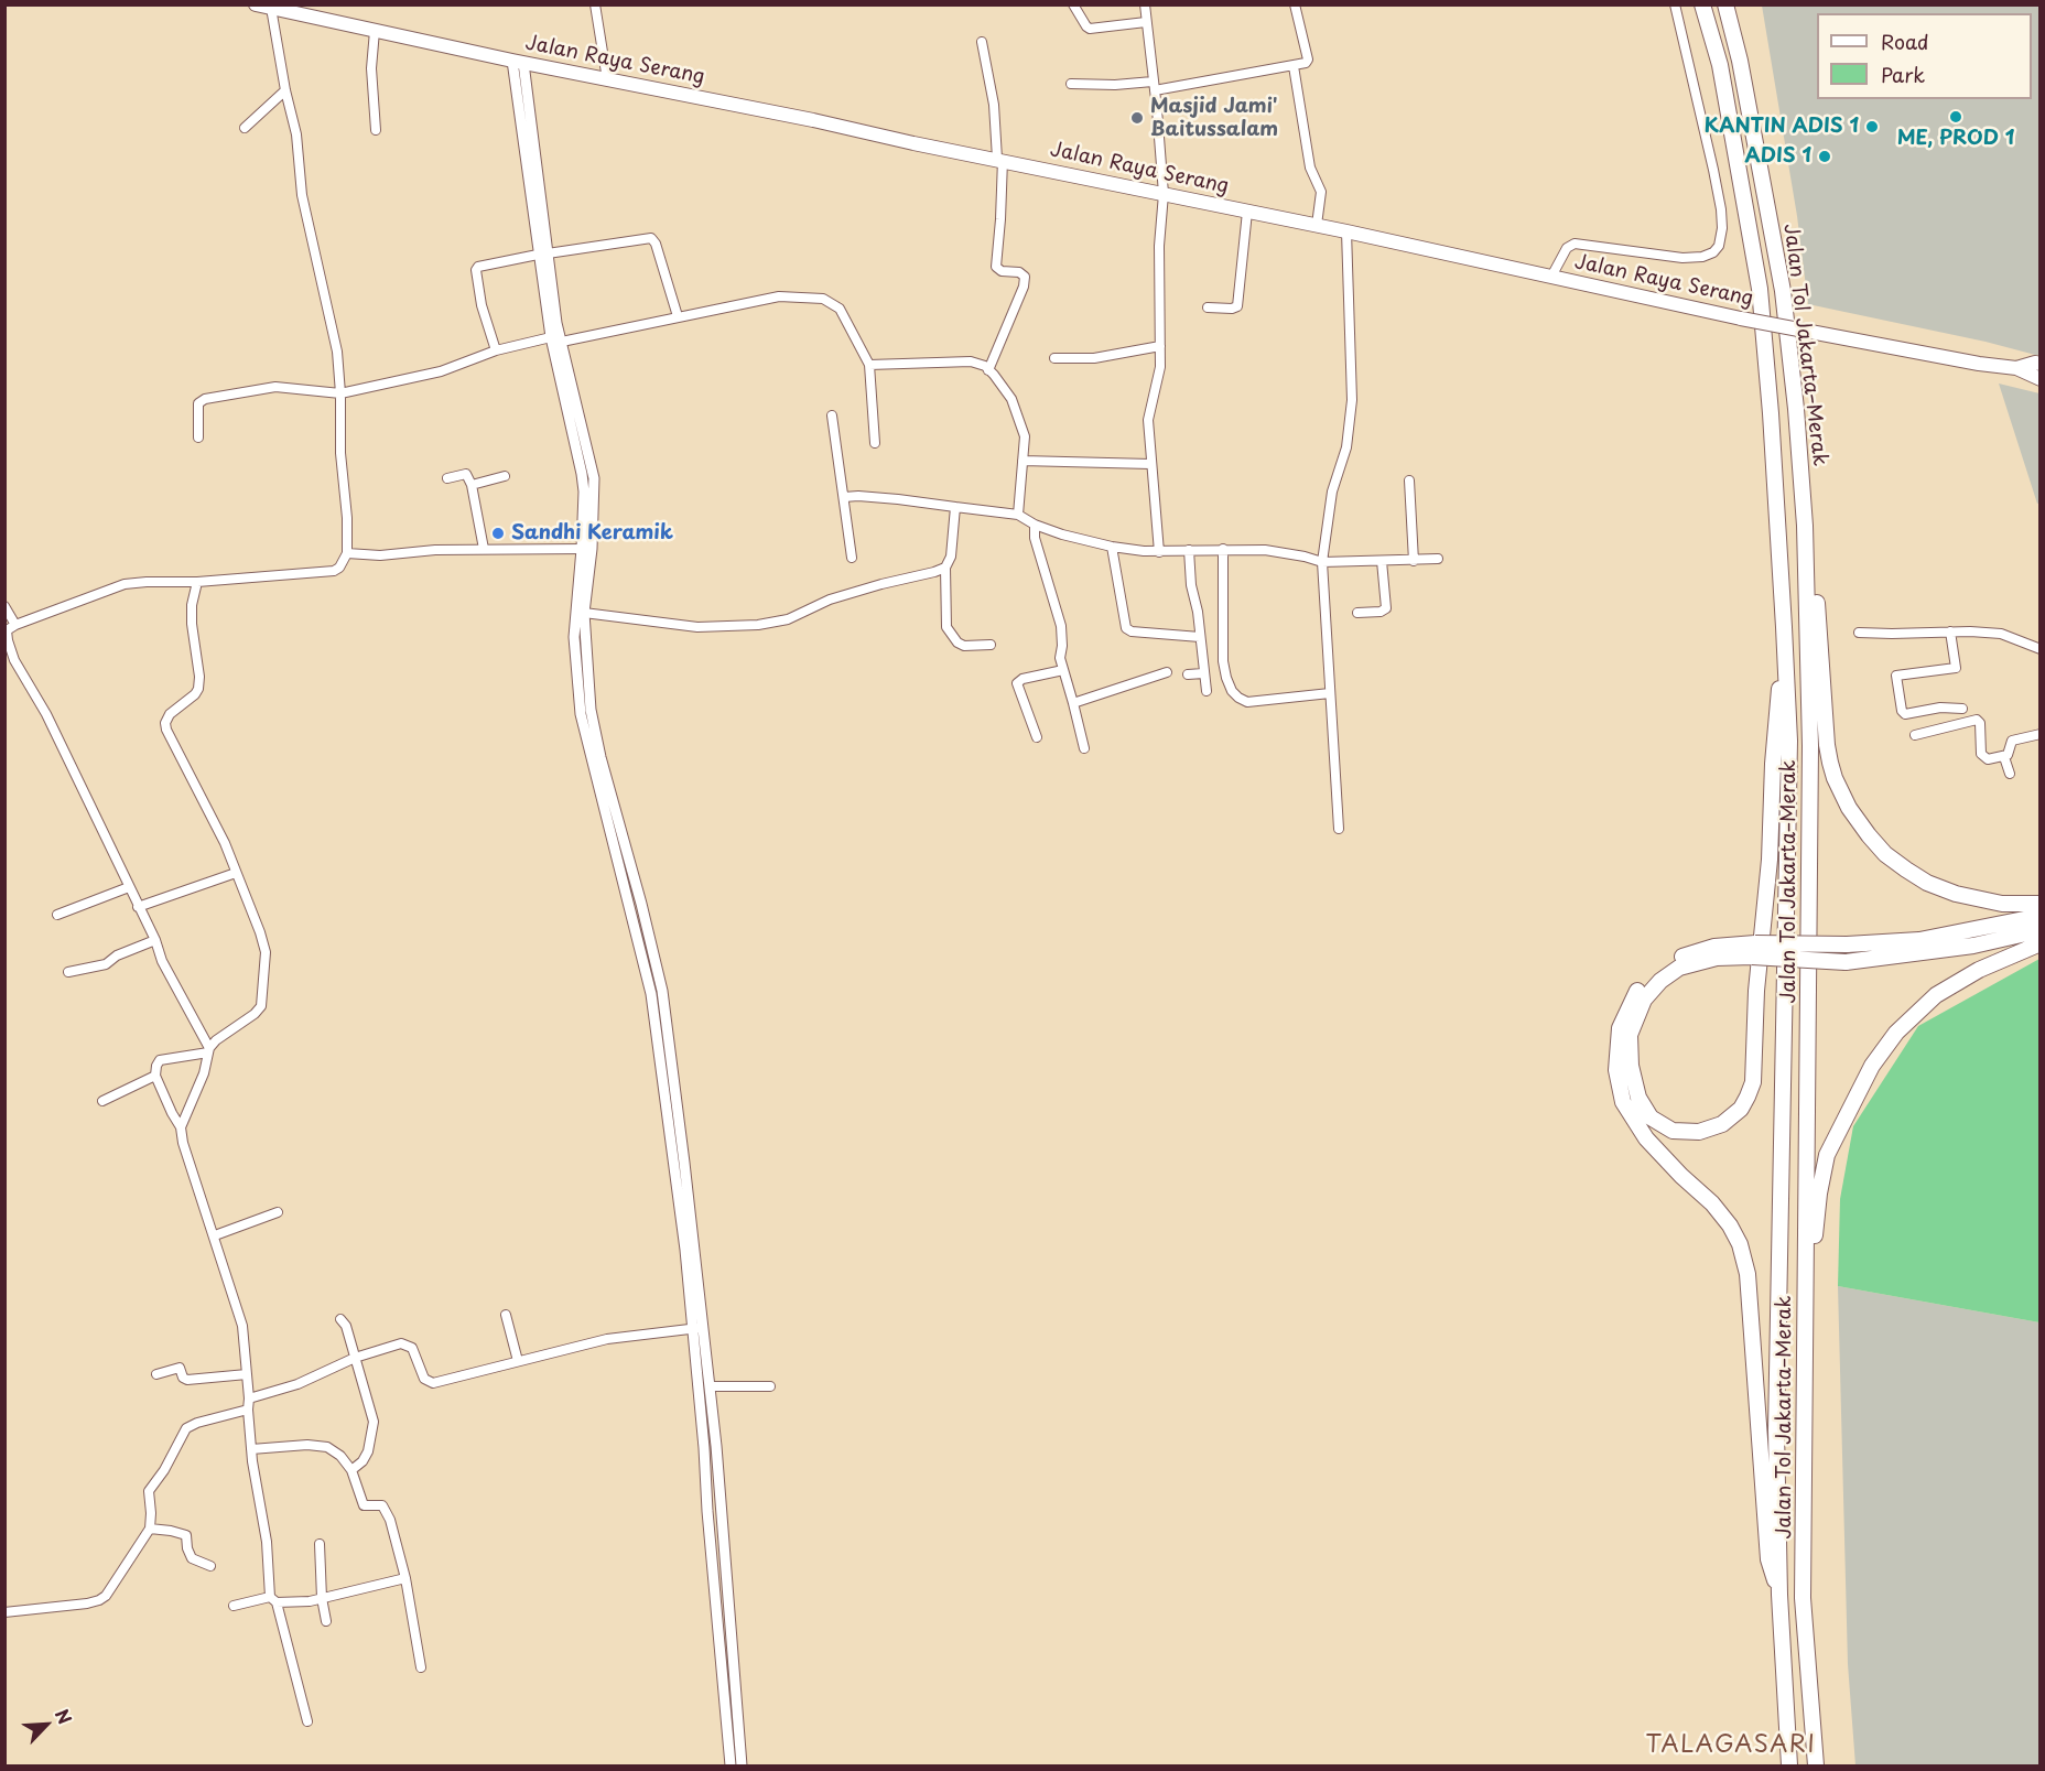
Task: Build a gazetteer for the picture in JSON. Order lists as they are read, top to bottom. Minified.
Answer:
{"streets":{"highway":["Jalan Raya Serang","Jalan Tol Jakarta–Merak"]},"districts":["TALAGASARI"],"places":["ME, PROD 1","Masjid Jami' Baitussalam","KANTIN ADIS 1","ADIS 1","Sandhi Keramik"],"legend":["Road","Park"],"north":"top right"}
